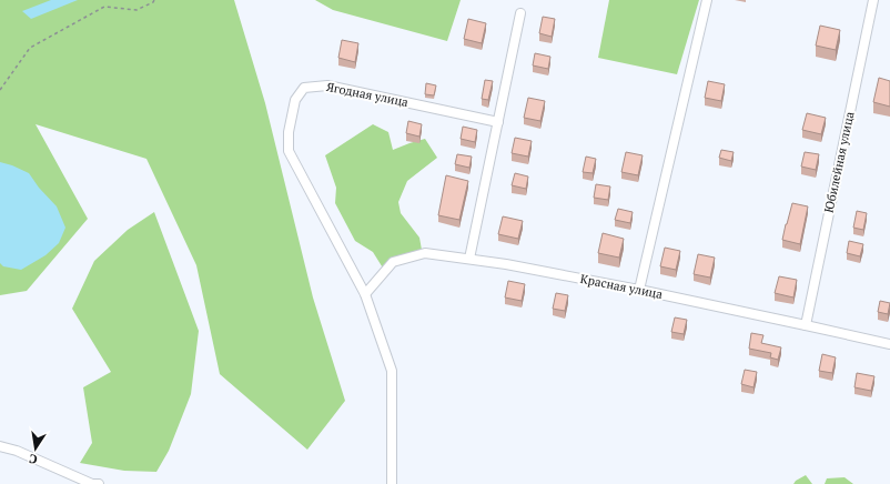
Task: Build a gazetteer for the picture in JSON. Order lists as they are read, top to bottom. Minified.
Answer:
{"streets":{"street":["Ягодная улица","Юбилейная улица","Красная улица"]},"crossings":[["Ягодная улица","Красная улица"],["Юбилейная улица","Красная улица"]],"north":"bottom"}
